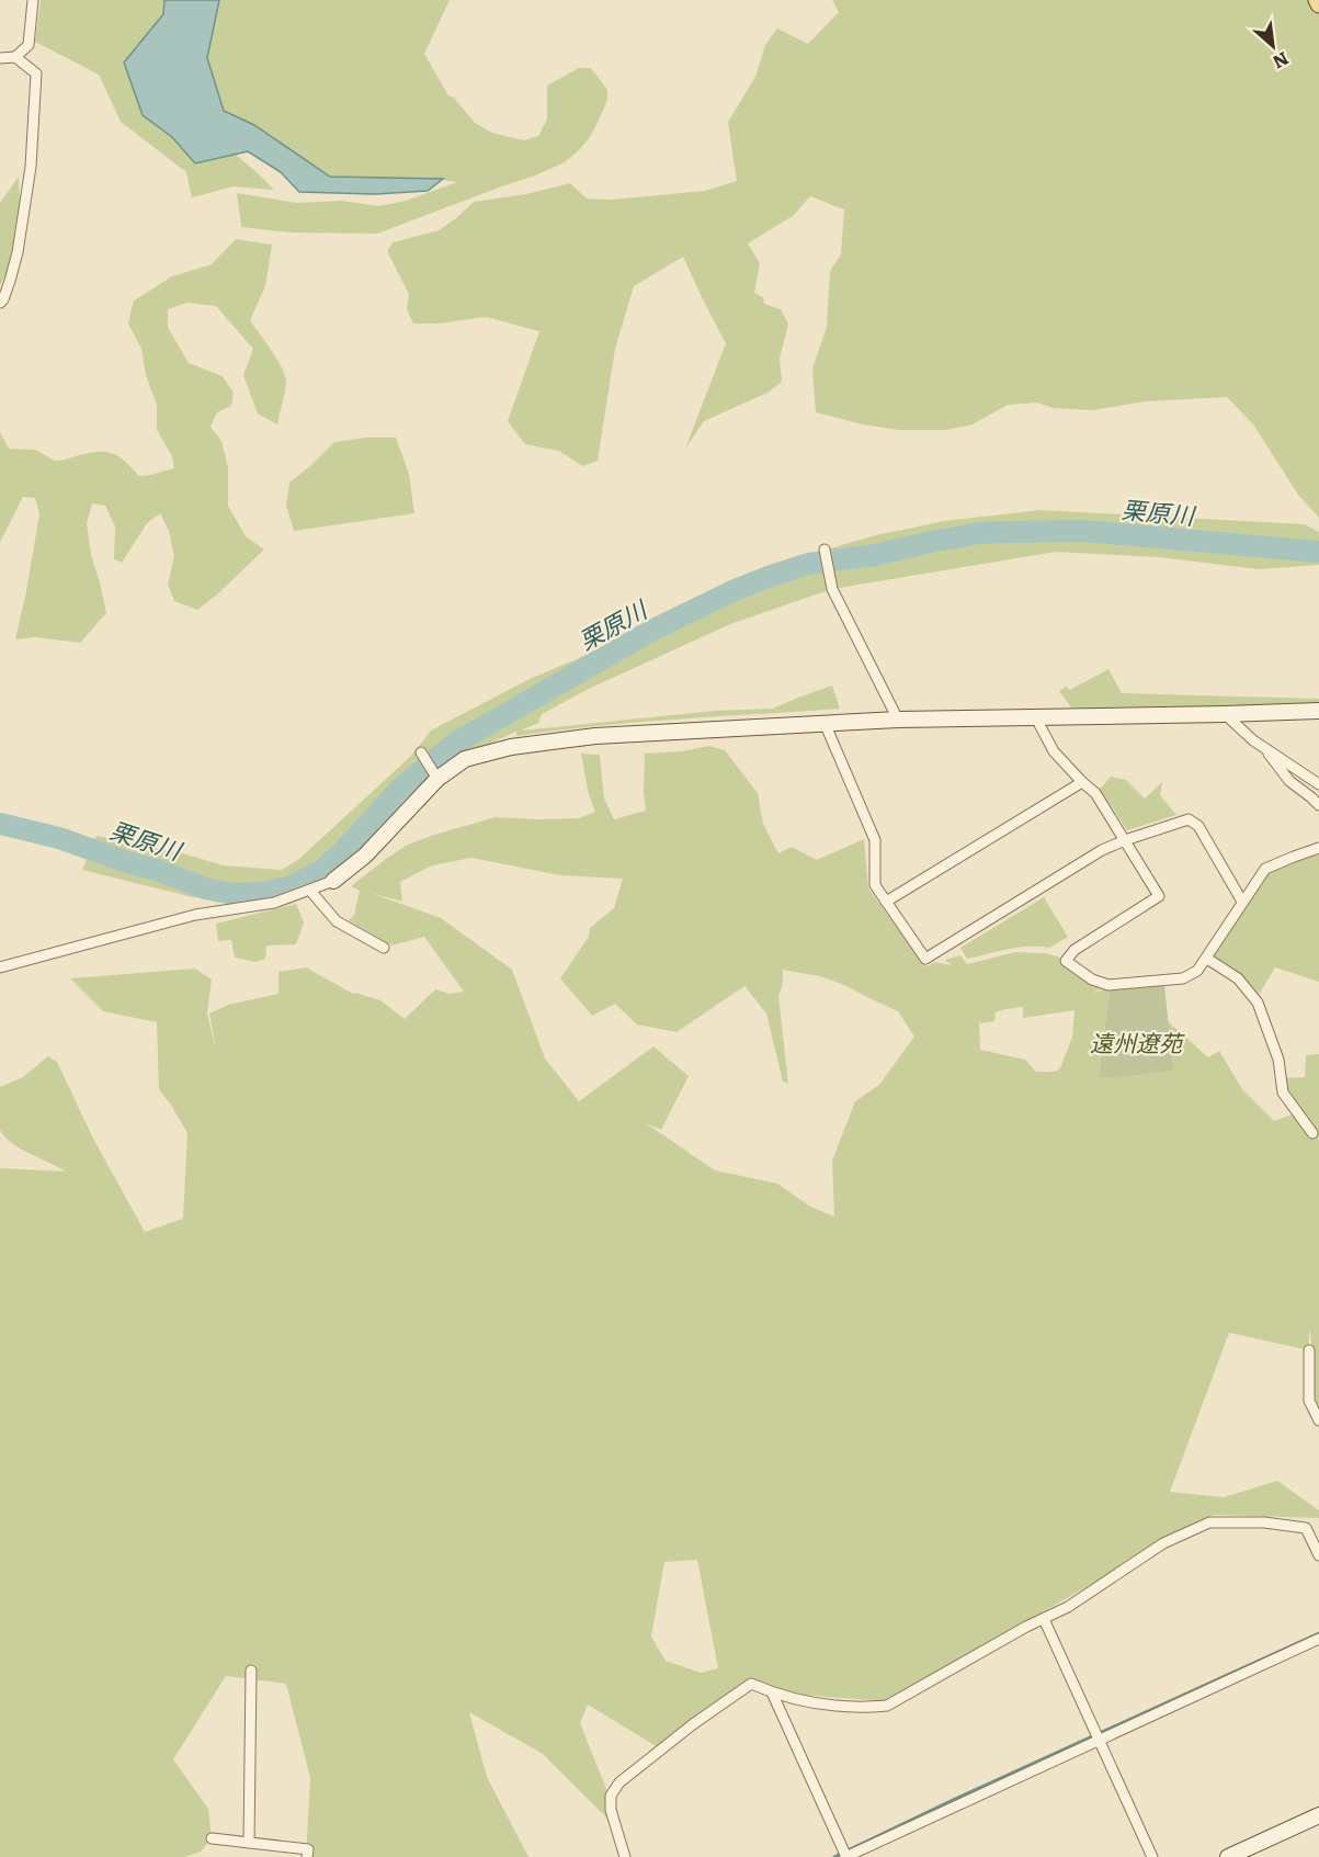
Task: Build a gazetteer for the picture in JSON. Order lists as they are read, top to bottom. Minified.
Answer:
{"water":["栗原川"],"parks":["遠州遼苑"],"north":"bottom right"}
